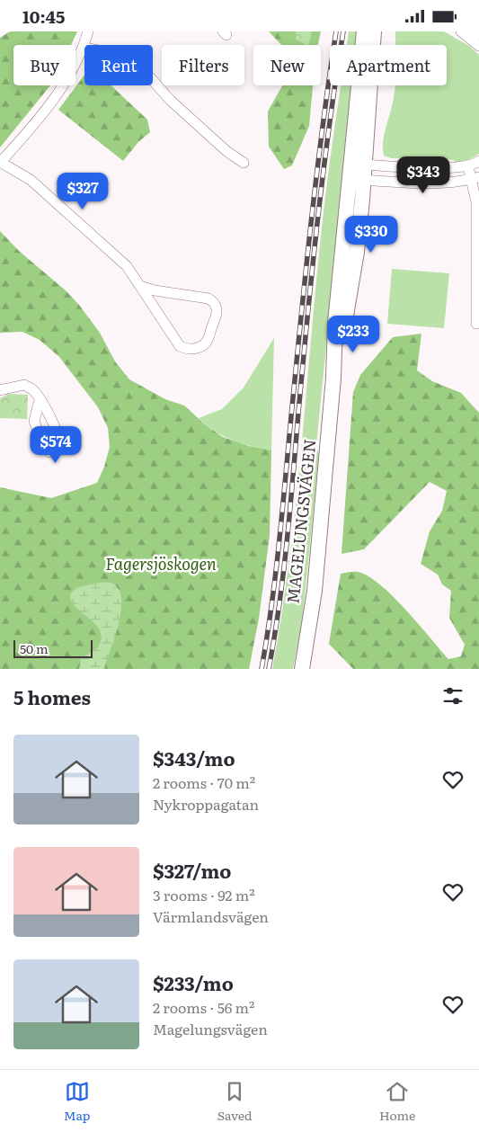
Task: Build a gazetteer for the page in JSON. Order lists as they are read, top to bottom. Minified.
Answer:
{"streets":{"main road":["MAGELUNGSVÄGEN"]},"parks":["Fagersjöskogen"],"scale_bar":"50 m","page":{"status":"10:45","chip":["Buy","Rent","Filters","New","Apartment"],"price":["$343","$327","$330","$233","$574"],"scale":"50 m","heading":"5 homes","list":[{"name":"$343/mo","note":"2 rooms · 70 m² · Nykroppagatan"},{"name":"$327/mo","note":"3 rooms · 92 m² · Värmlandsvägen"},{"name":"$233/mo","note":"2 rooms · 56 m² · Magelungsvägen"}],"tabs":["Map","Saved","Home"]}}
